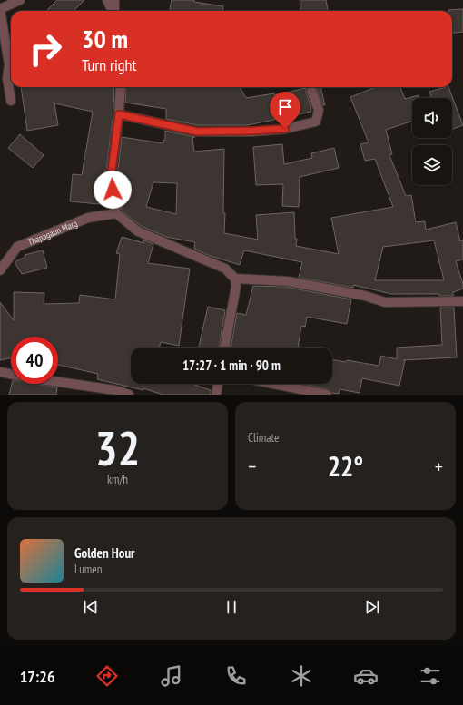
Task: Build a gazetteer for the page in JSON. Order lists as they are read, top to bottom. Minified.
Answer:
{"streets":{"street":["Thapagaun Marg"]},"page":{"turn":["30 m","Turn right"],"limit":"40","trip":"17:27 · 1 min · 90 m","tile":[["32","km/h"],"Climate"],"heat":["−","22°","+"],"song":["Golden Hour","Lumen"],"tabs":"17:26"}}
